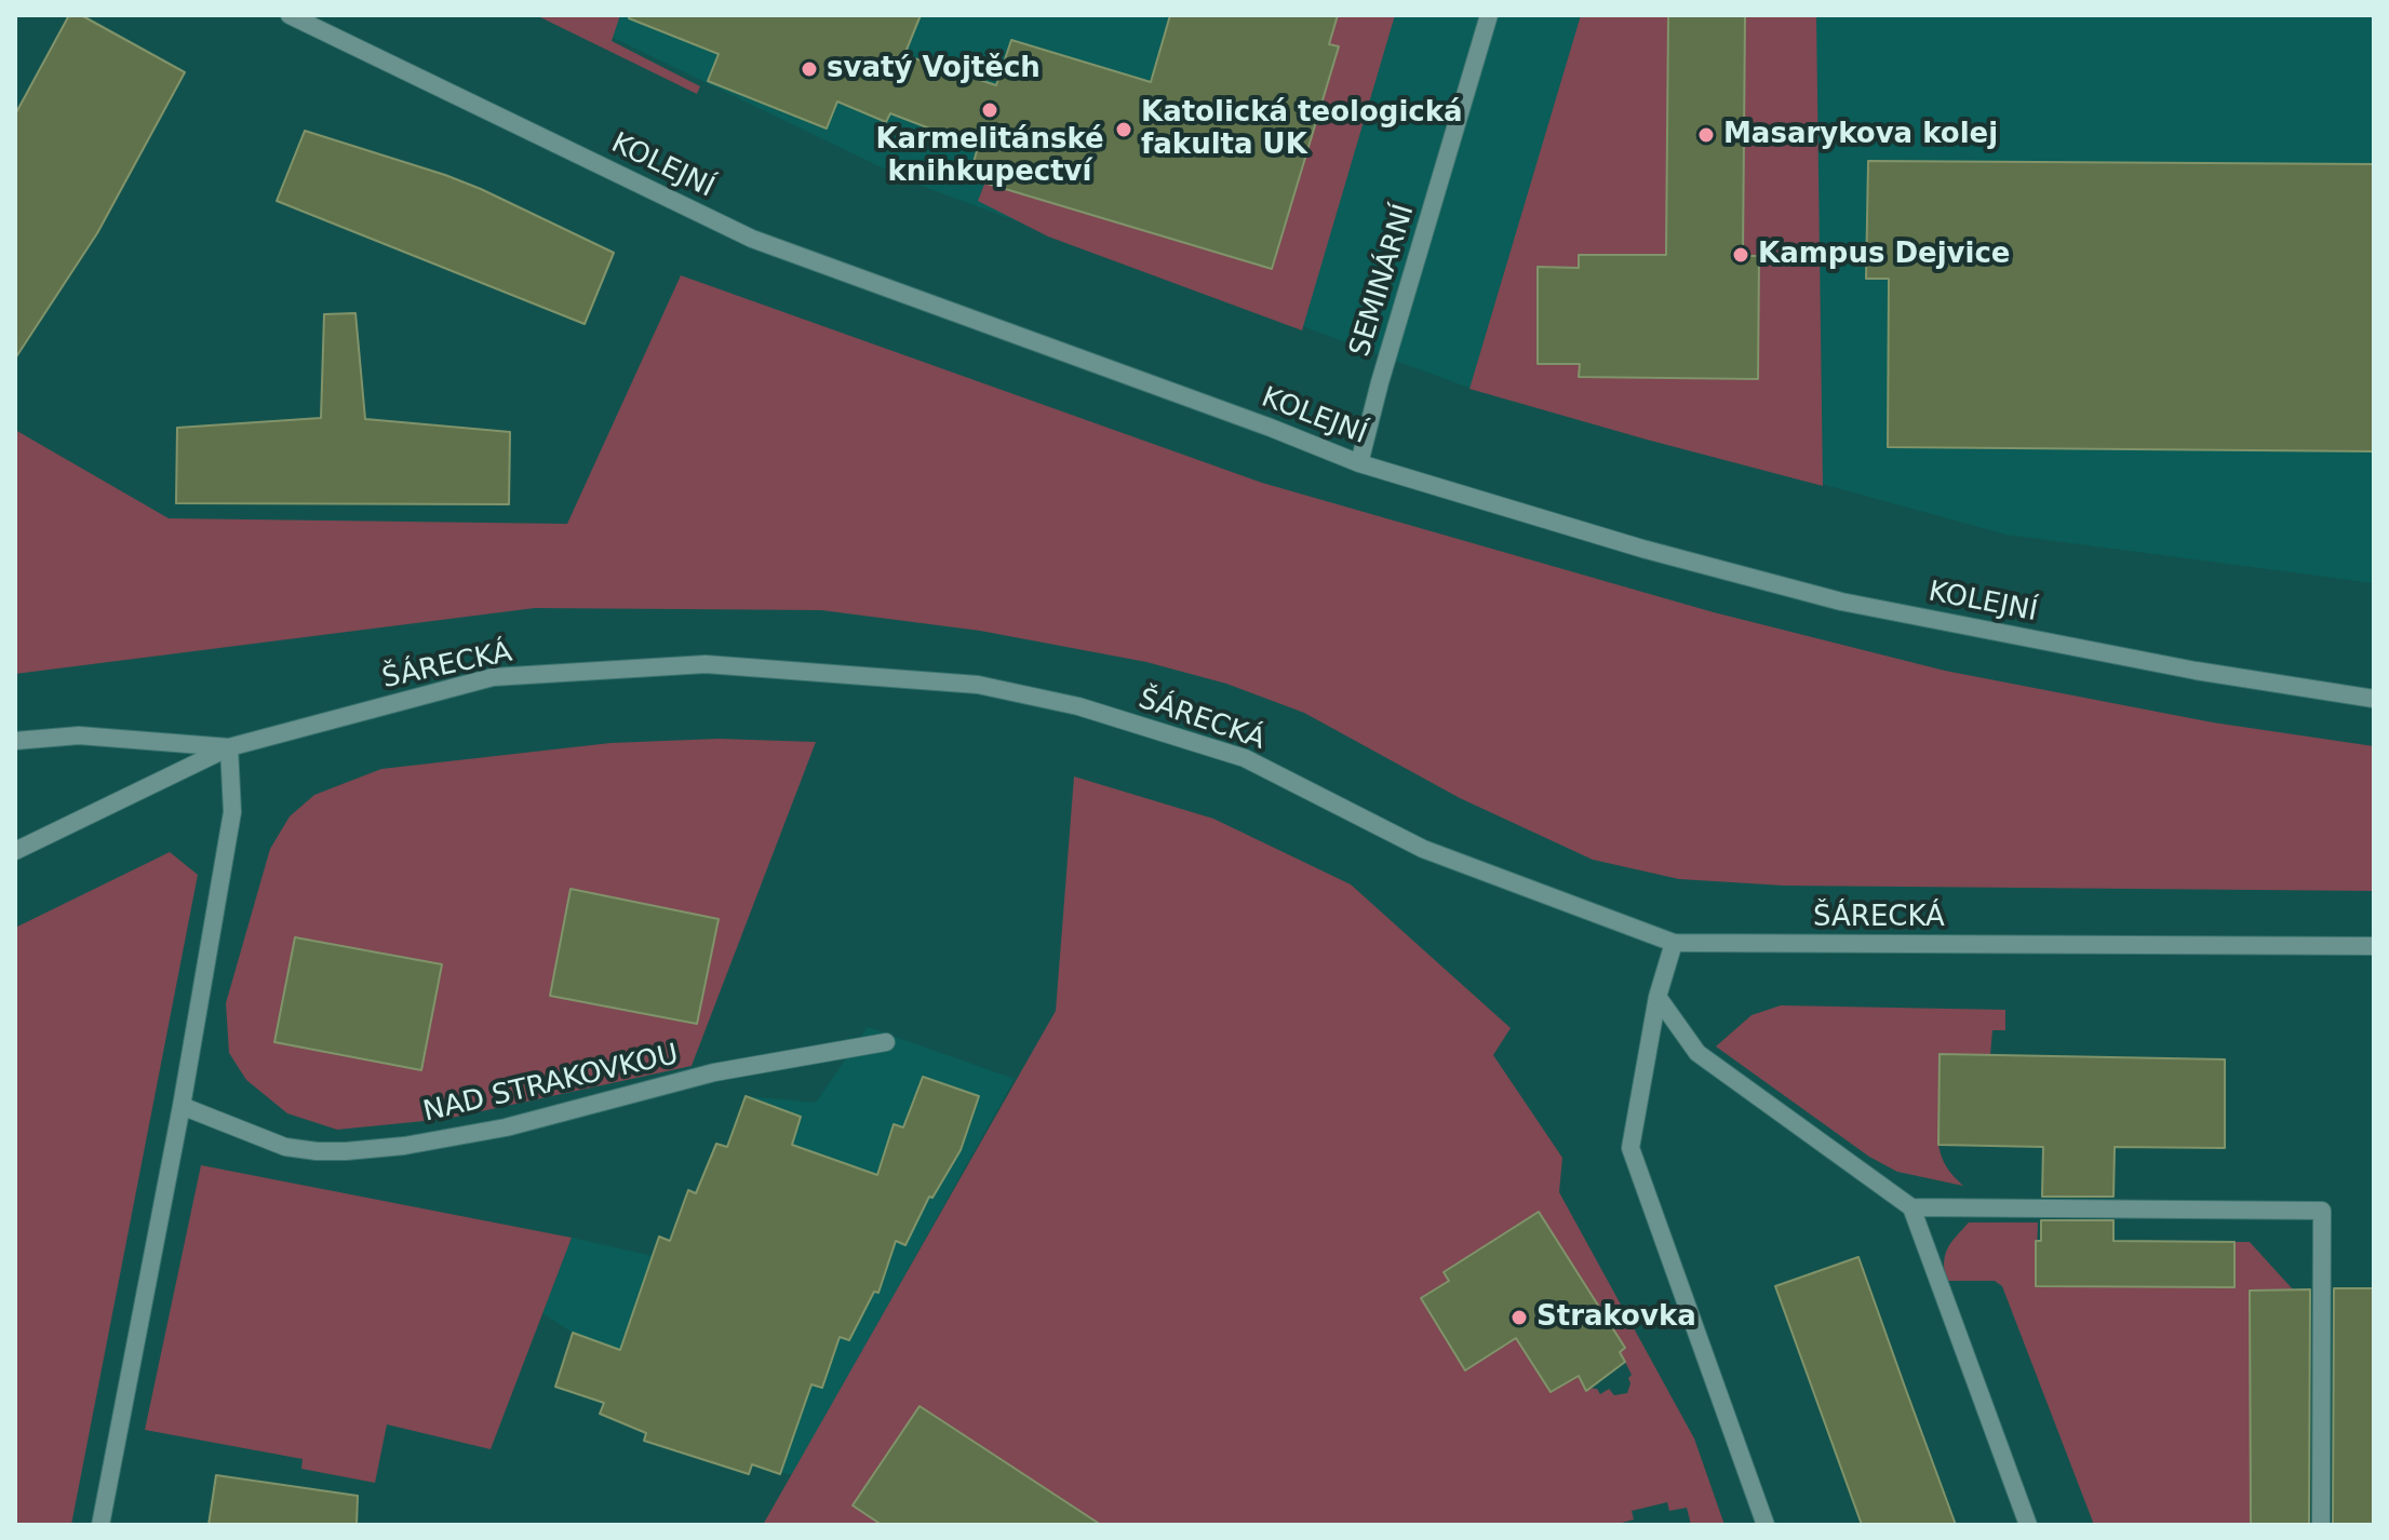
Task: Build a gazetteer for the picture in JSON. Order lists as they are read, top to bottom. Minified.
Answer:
{"streets":{"street":["KOLEJNÍ","SEMINÁRNÍ","ŠÁRECKÁ","NAD STRAKOVKOU"]},"crossings":[["KOLEJNÍ","SEMINÁRNÍ"]],"places":["svatý Vojtěch","Karmelitánské knihkupectví","Katolická teologická fakulta UK","Masarykova kolej","Kampus Dejvice","Strakovka"]}
